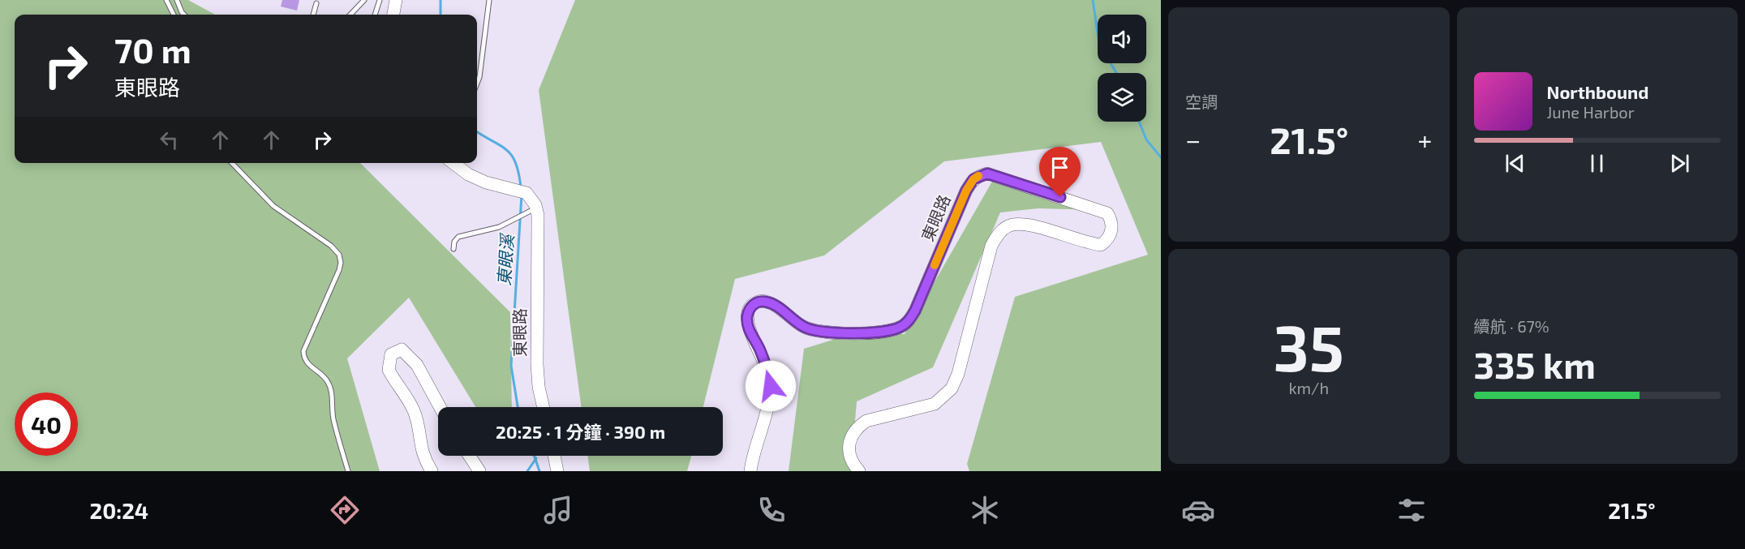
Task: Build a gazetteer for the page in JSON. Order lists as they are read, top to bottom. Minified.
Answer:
{"streets":{"street":["東眼路"]},"water":["東眼溪"],"page":{"tile":["空調",["35","km/h"],["續航 · 67%","335 km"]],"turn":["70 m","東眼路"],"song":["Northbound","June Harbor"],"heat":["−","21.5°","+"],"limit":"40","trip":"20:25 · 1 分鐘 · 390 m","tabs":["20:24","21.5°"]}}
